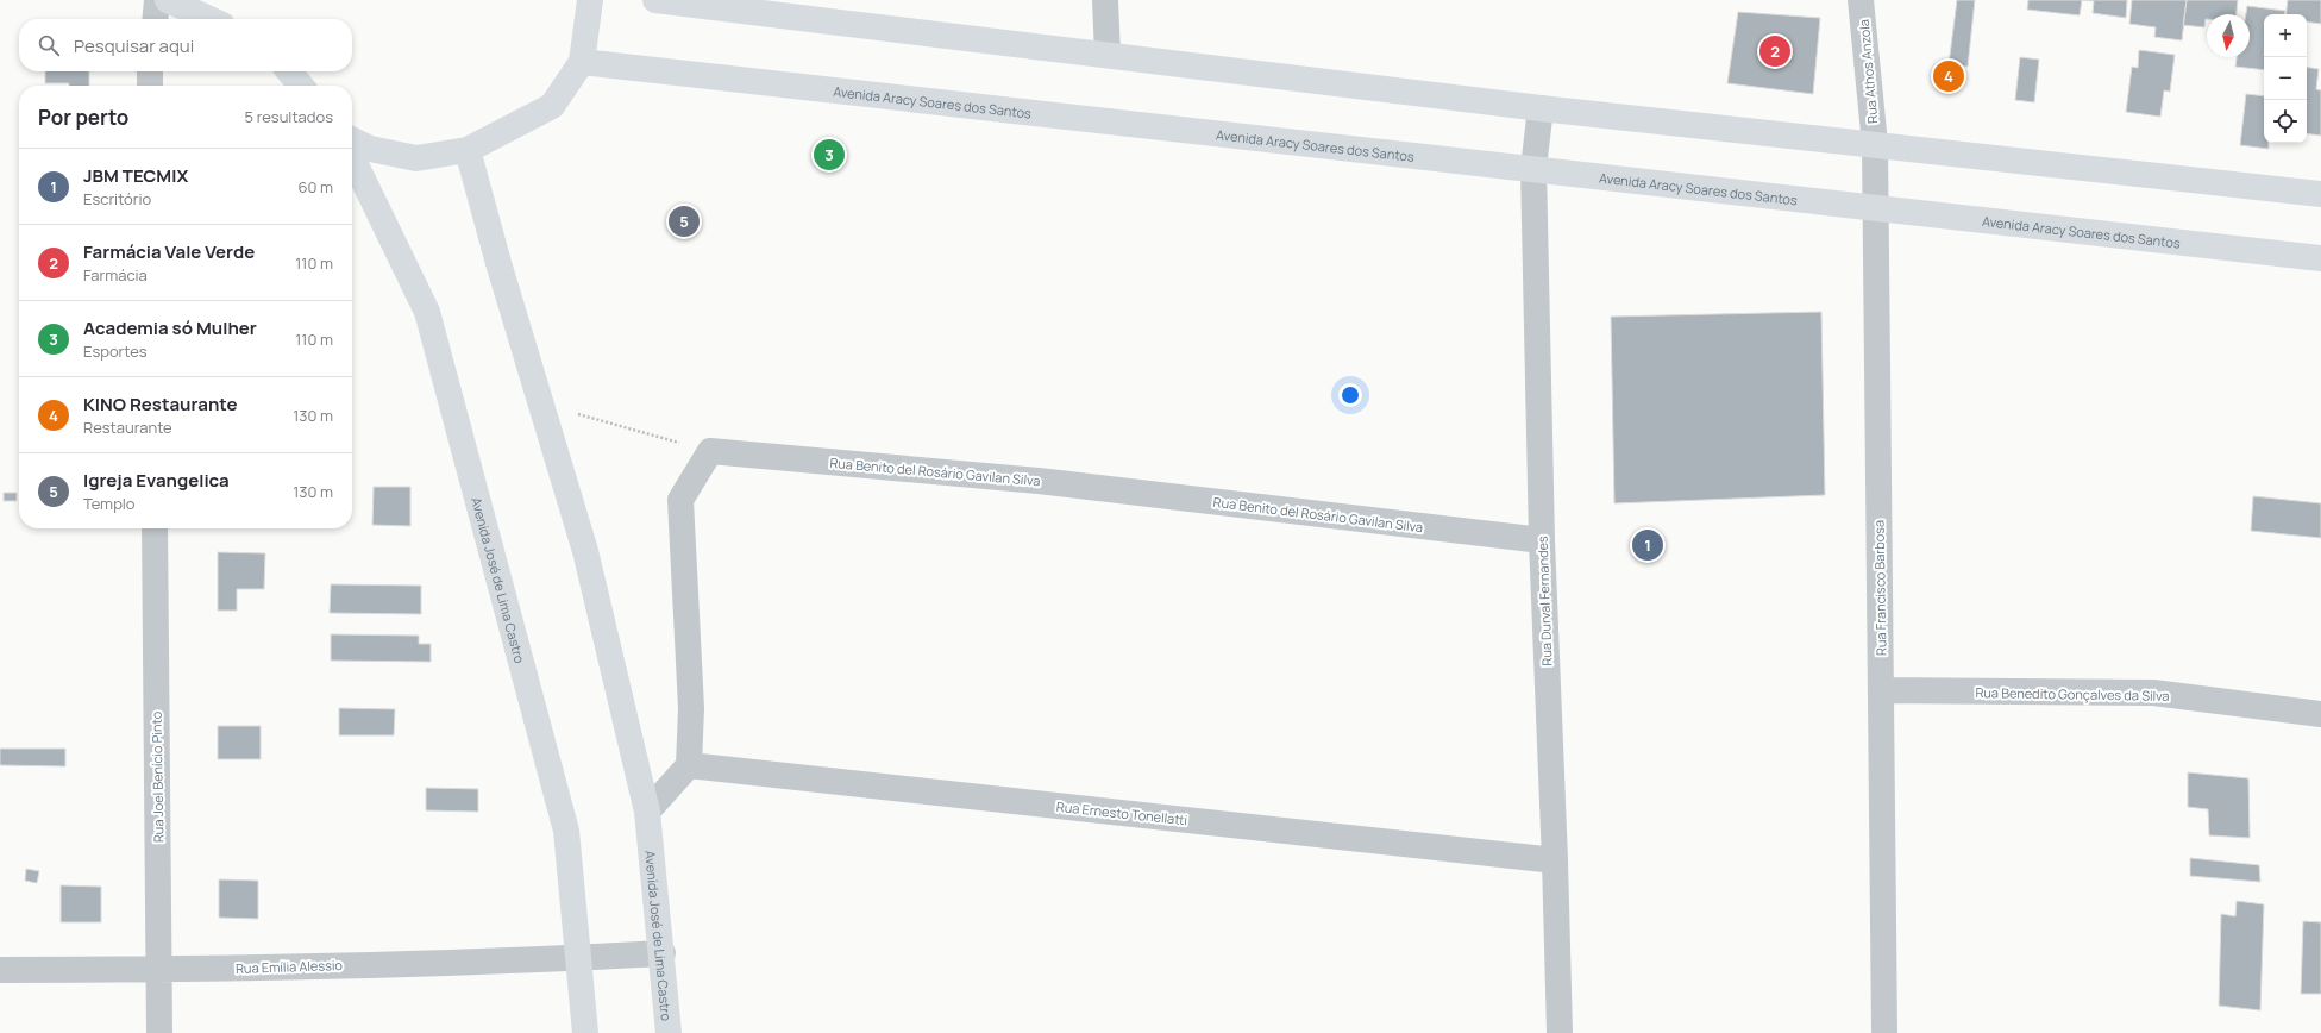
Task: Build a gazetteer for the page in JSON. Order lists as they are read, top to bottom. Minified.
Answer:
{"streets":{"main road":["Avenida Aracy Soares dos Santos","Avenida José de Lima Castro"],"street":["Rua Athos Anzola","Rua Benito del Rosário Gavilan Silva","Rua Francisco Barbosa","Rua Durval Fernandes","Rua Benedito Gonçalves da Silva","Rua Joel Benício Pinto","Rua Ernesto Tonellatti","Rua Emília Alessio"]},"crossings":[["Rua Athos Anzola","Rua Francisco Barbosa"],["Avenida Aracy Soares dos Santos","Rua Francisco Barbosa"],["Avenida Aracy Soares dos Santos","Rua Durval Fernandes"],["Rua Benito del Rosário Gavilan Silva","Rua Durval Fernandes"],["Avenida José de Lima Castro","Rua Emília Alessio"],["Rua Francisco Barbosa","Rua Benedito Gonçalves da Silva"],["Rua Durval Fernandes","Rua Ernesto Tonellatti"],["Rua Joel Benício Pinto","Rua Emília Alessio"]],"north":"bottom","page":{"map_buttons":["+","−"],"search":"Pesquisar aqui","pins":["2","4","3","5","1"],"heading":["Por perto","5 resultados"],"list":[{"mark":"1","name":"JBM TECMIX","note":"Escritório","value":"60 m"},{"mark":"2","name":"Farmácia Vale Verde","note":"Farmácia","value":"110 m"},{"mark":"3","name":"Academia só Mulher","note":"Esportes","value":"110 m"},{"mark":"4","name":"KINO Restaurante","note":"Restaurante","value":"130 m"},{"mark":"5","name":"Igreja Evangelica","note":"Templo","value":"130 m"}]}}
